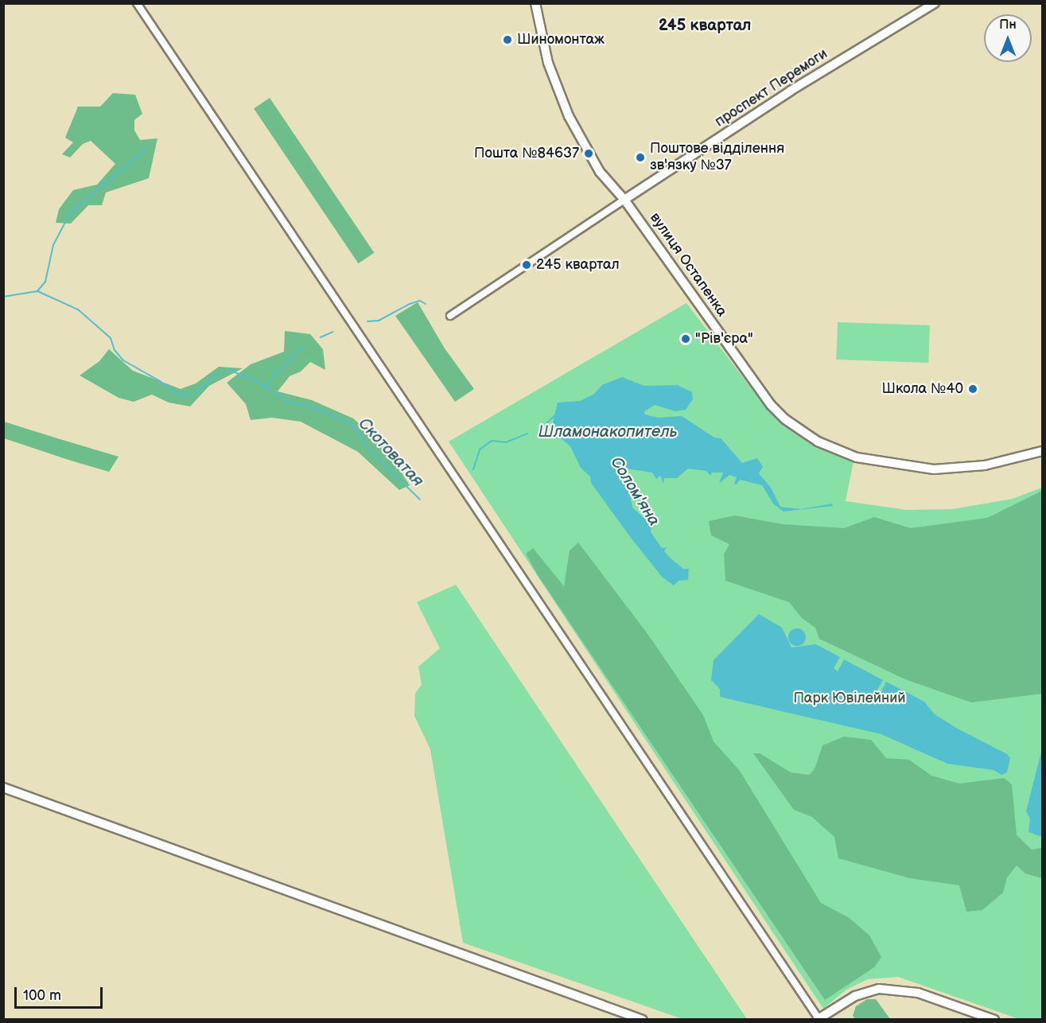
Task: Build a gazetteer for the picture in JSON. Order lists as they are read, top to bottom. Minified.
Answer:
{"streets":{"street":["проспект Перемоги","вулиця Остапенка"]},"crossings":[["проспект Перемоги","вулиця Остапенка"]],"districts":["245 квартал"],"water":["Шламонакопитель","Скотоватая","Солом'яна"],"parks":["Парк Ювілейний"],"places":["Шиномонтаж","Пошта №84637","Поштове відділення зв'язку №37","245 квартал","\"Рів'єра\"","Школа №40"],"scale_bar":"100 m","north":"top"}
